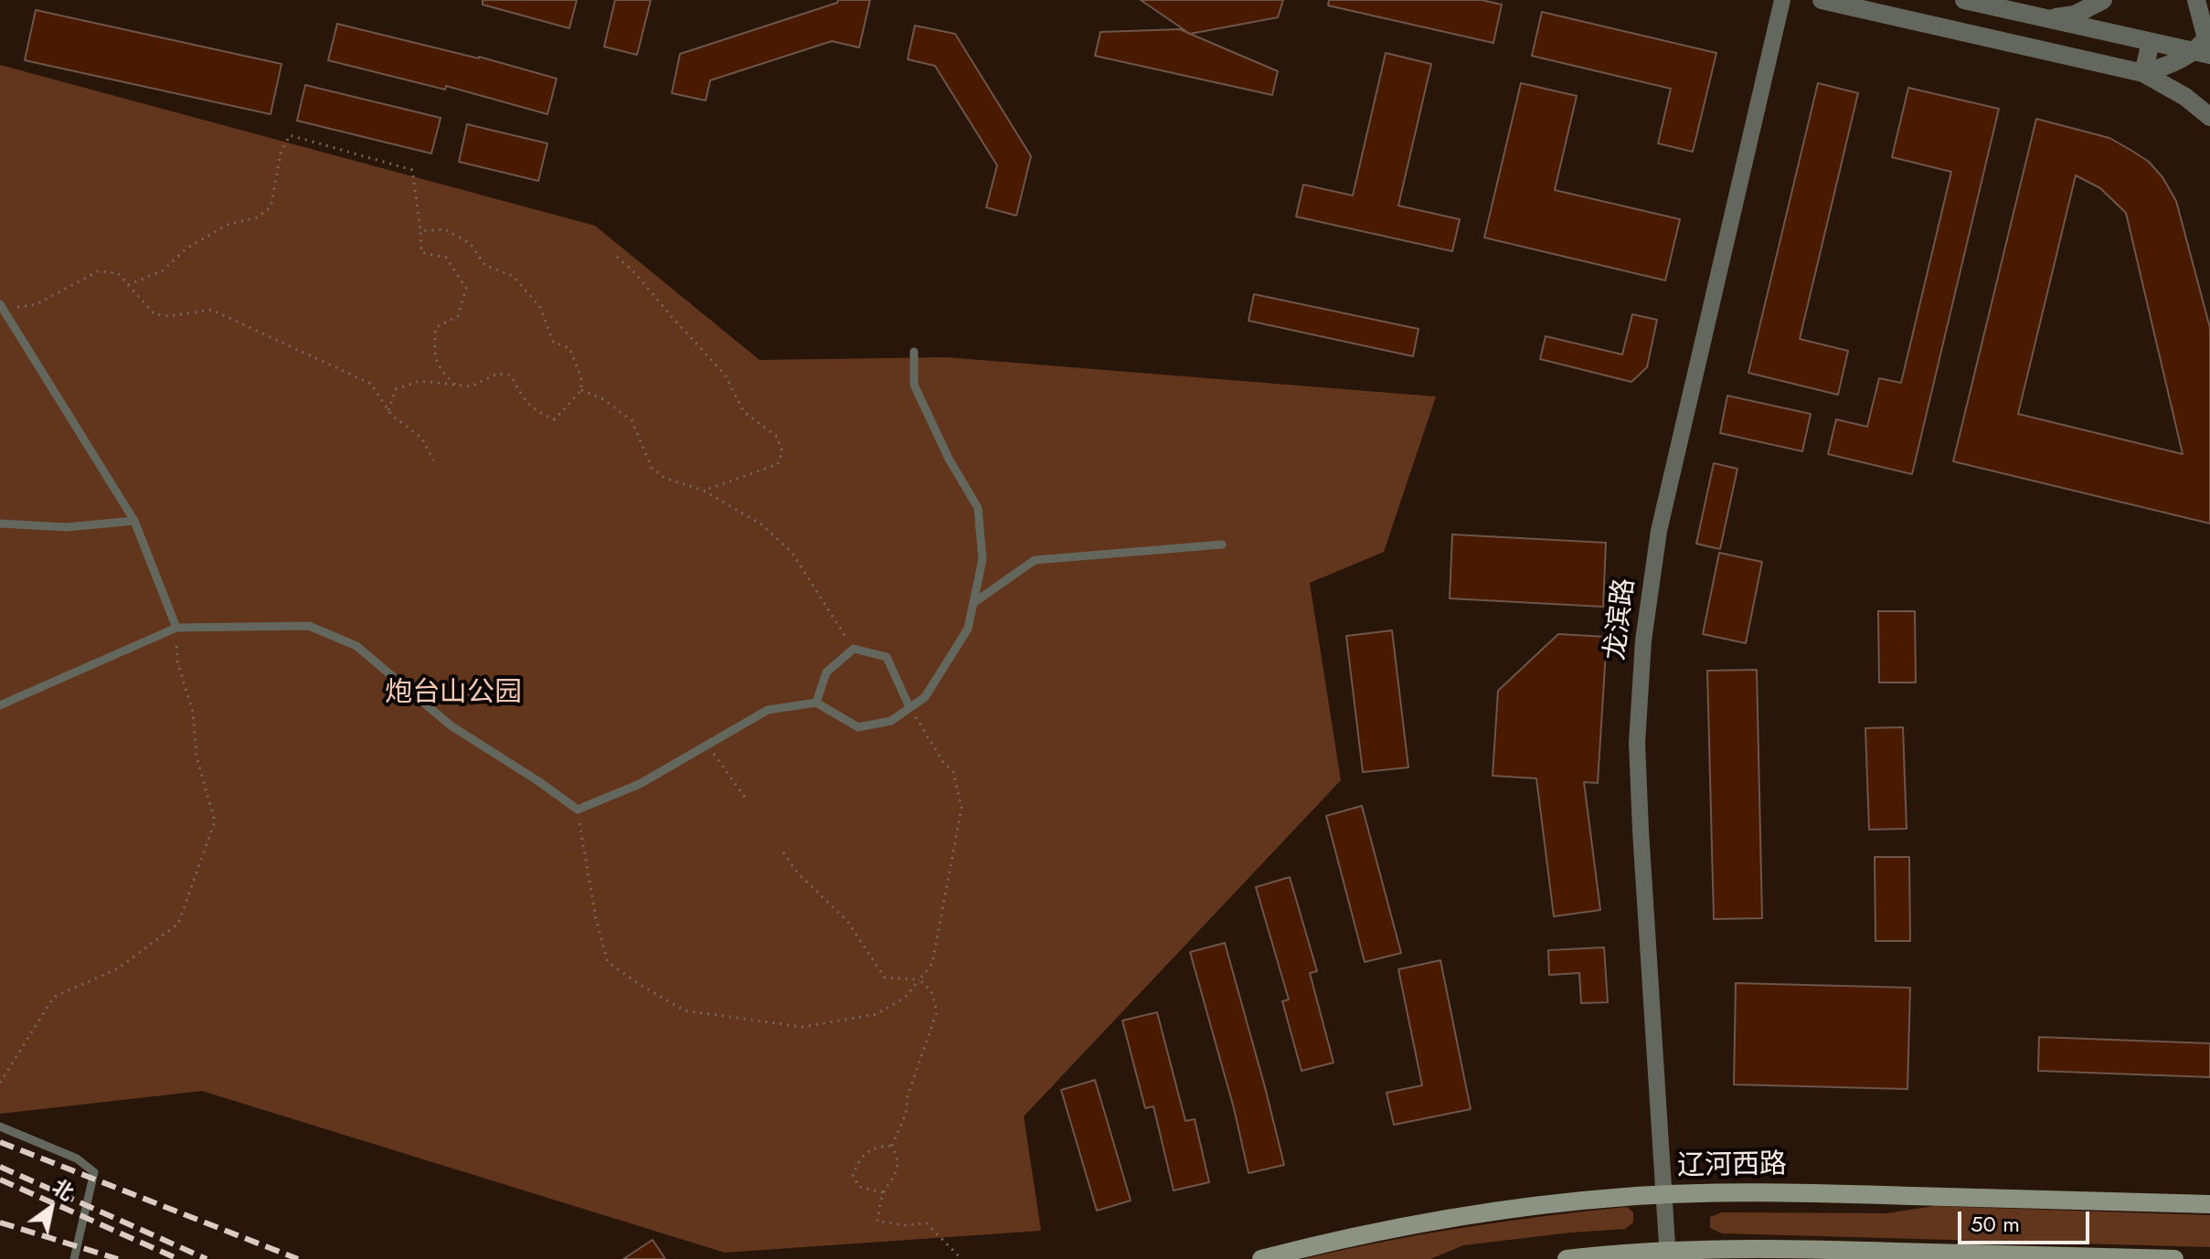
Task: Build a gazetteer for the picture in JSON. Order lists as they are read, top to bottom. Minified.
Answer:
{"streets":{"main road":["辽河西路"],"street":["龙滨路"]},"crossings":[["龙滨路","辽河西路"]],"parks":["炮台山公园"],"scale_bar":"50 m","north":"top right"}
